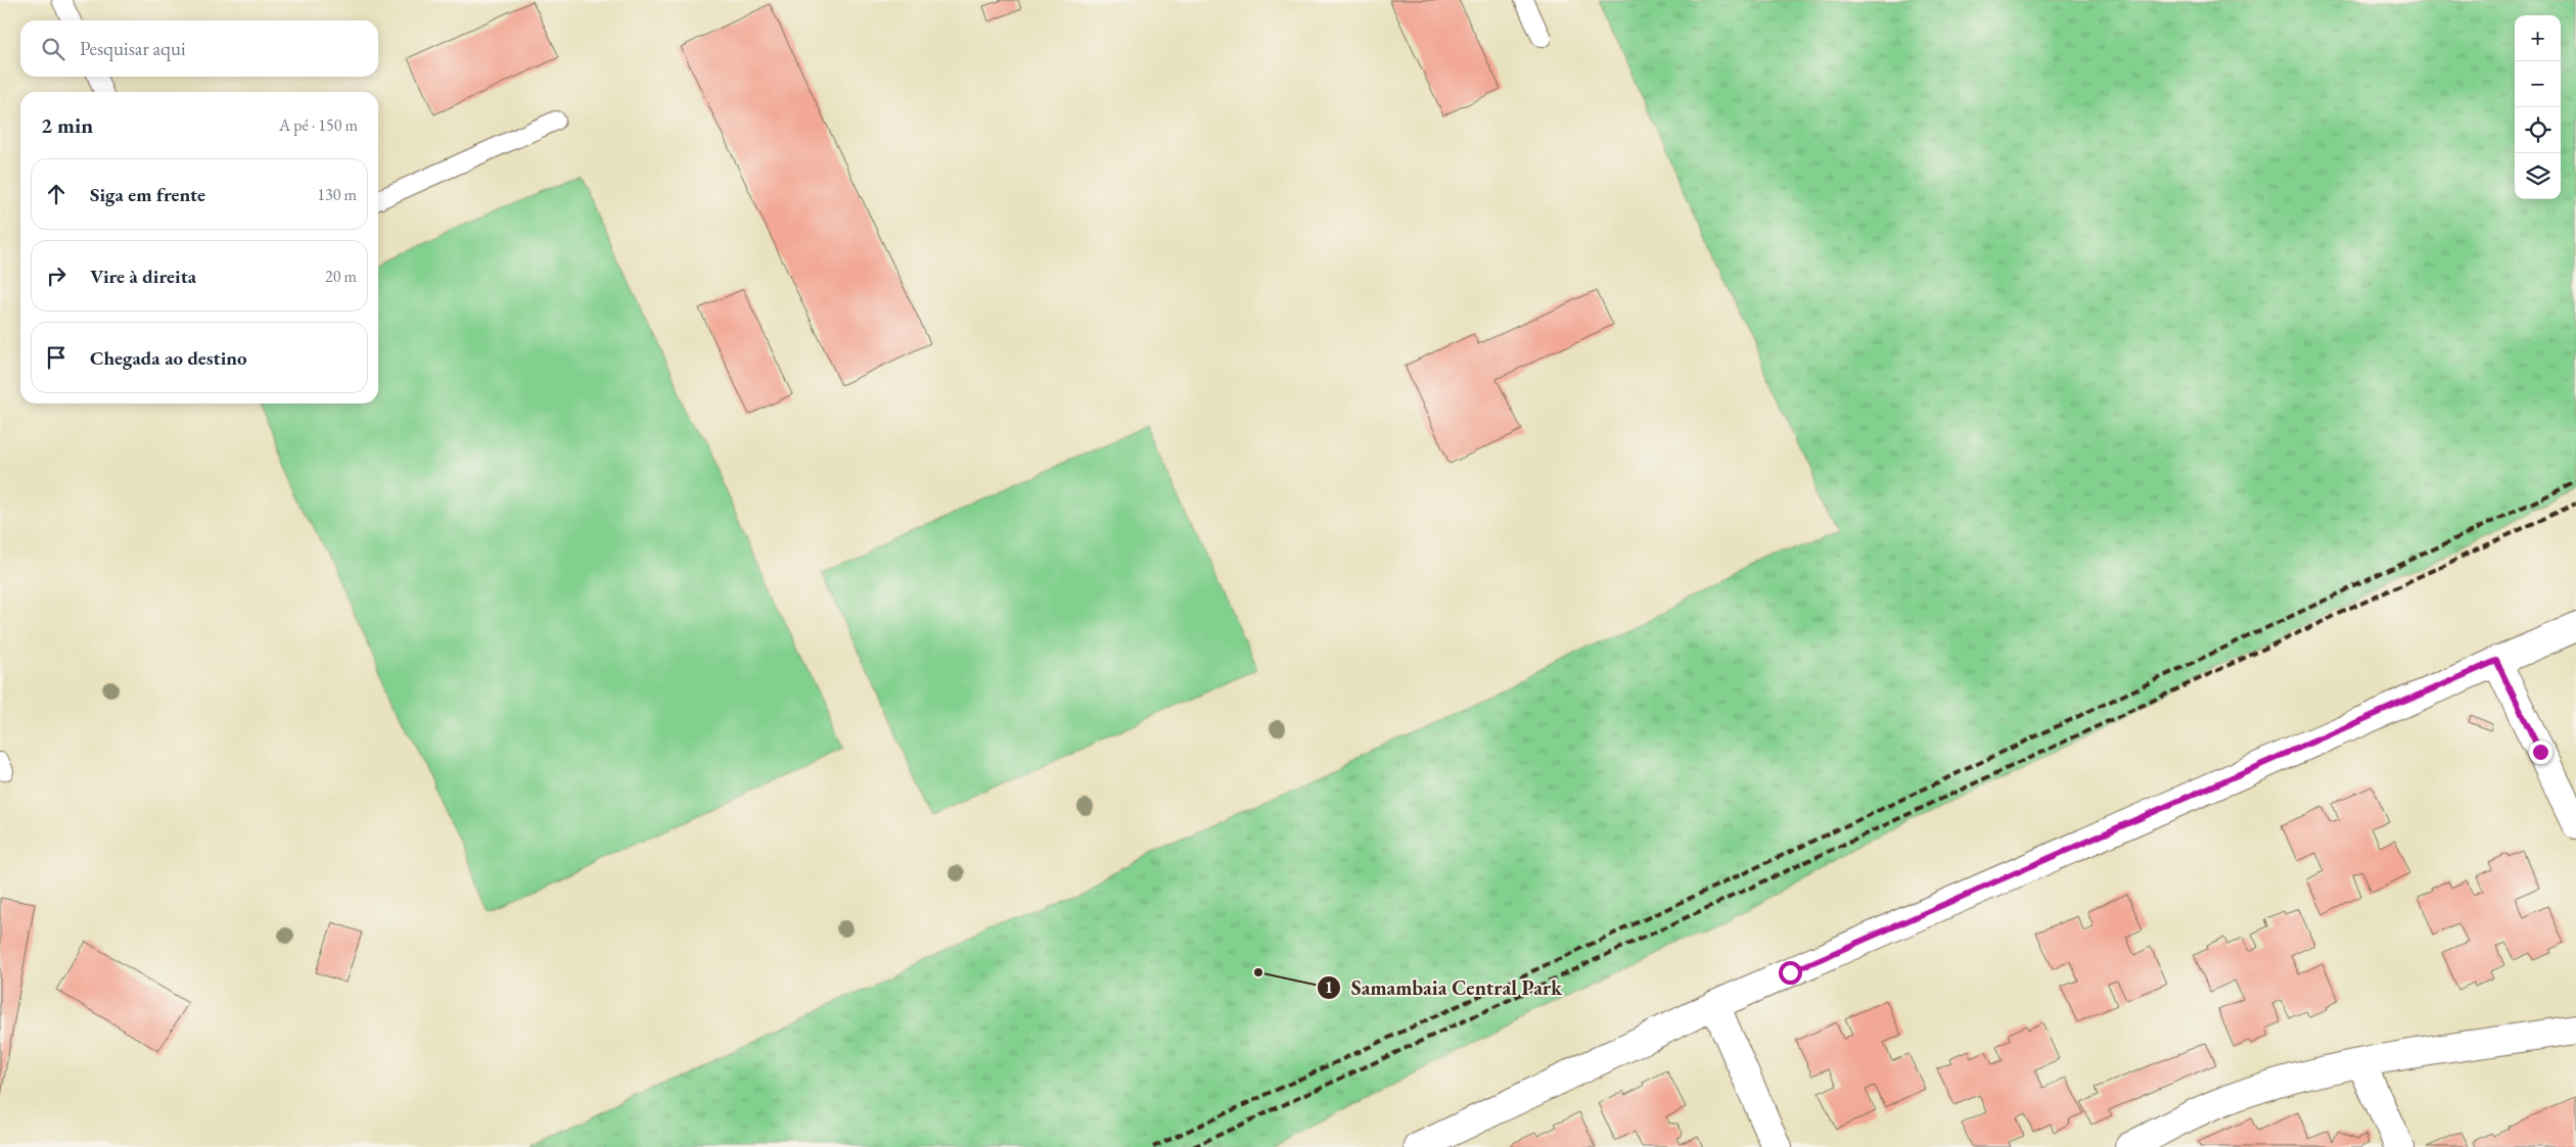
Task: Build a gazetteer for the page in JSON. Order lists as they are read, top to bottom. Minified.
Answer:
{"places":["Samambaia Central Park"],"page":{"map_buttons":["+","−"],"search":"Pesquisar aqui","heading":["2 min","A pé · 150 m"],"list":[["Siga em frente","130 m"],["Vire à direita","20 m"],"Chegada ao destino"]}}
